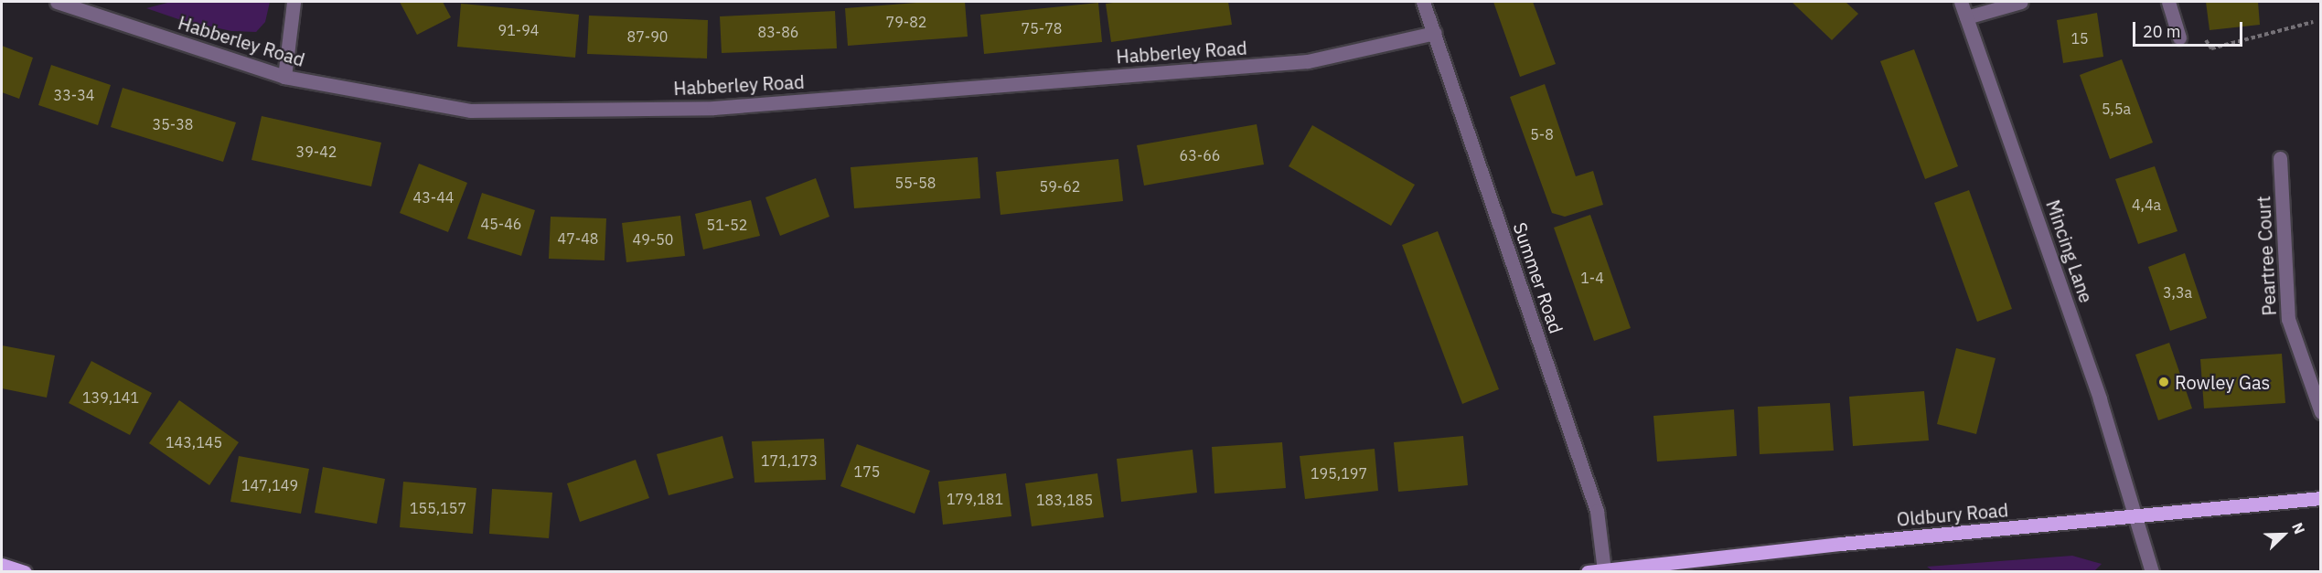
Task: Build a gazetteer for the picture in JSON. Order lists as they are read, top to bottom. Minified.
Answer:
{"streets":{"main road":["Oldbury Road"],"street":["Habberley Road","Mincing Lane","Peartree Court","Summer Road"]},"crossings":[["Habberley Road","Summer Road"],["Mincing Lane","Oldbury Road"],["Summer Road","Oldbury Road"]],"places":["Rowley Gas"],"house_numbers":["79-82","75-78","91-94","83-86","87-90","15","33-34","5,5a","35-38","5-8","39-42","63-66","55-58","59-62","43-44","4,4a","45-46","51-52","47-48","49-50","1-4","3,3a","139,141","143,145","171,173","175","195,197","147,149","179,181","183,185","155,157"],"scale_bar":"20 m","north":"top right"}
